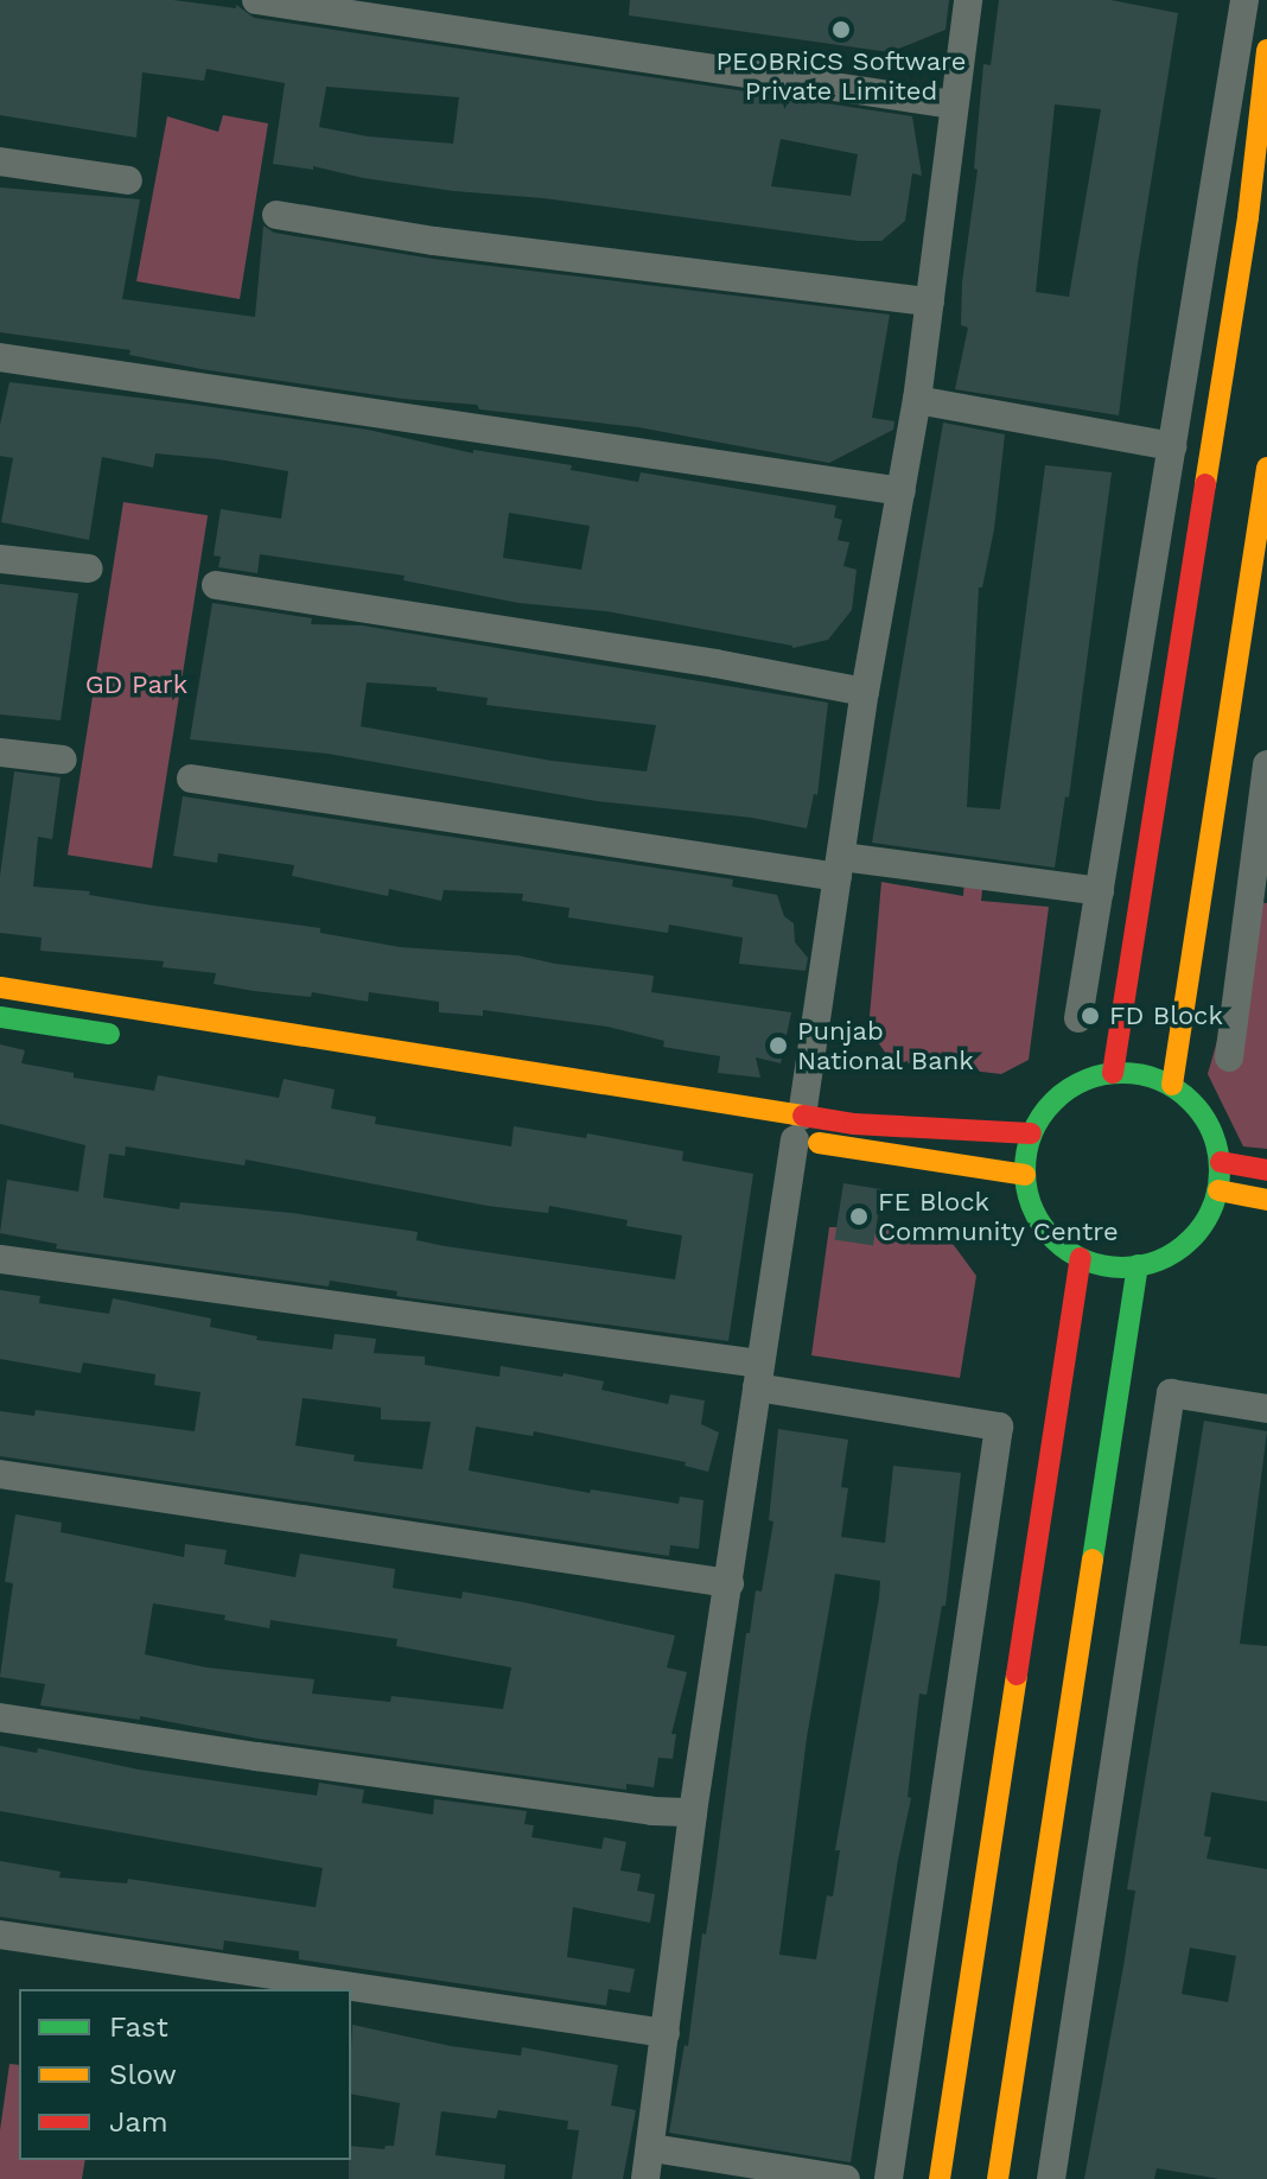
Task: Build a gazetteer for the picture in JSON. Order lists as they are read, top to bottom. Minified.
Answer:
{"parks":["GD Park"],"places":["PEOBRiCS Software Private Limited","FD Block","Punjab National Bank","FE Block Community Centre"],"legend":["Fast","Slow","Jam"]}
